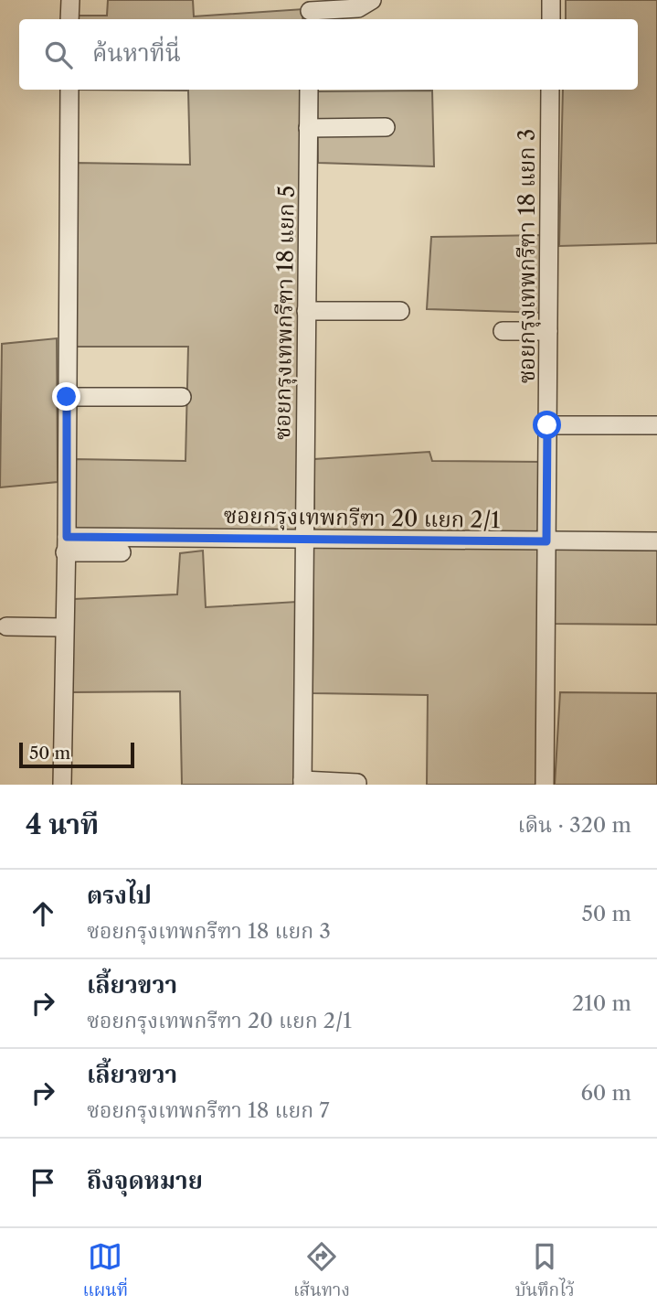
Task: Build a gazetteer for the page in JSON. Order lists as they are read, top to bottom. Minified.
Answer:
{"streets":{"street":["ซอยกรุงเทพกรีฑา 18 แยก 3","ซอยกรุงเทพกรีฑา 18 แยก 5","ซอยกรุงเทพกรีฑา 20 แยก 2/1"]},"crossings":[["ซอยกรุงเทพกรีฑา 18 แยก 3","ซอยกรุงเทพกรีฑา 20 แยก 2/1"],["ซอยกรุงเทพกรีฑา 18 แยก 5","ซอยกรุงเทพกรีฑา 20 แยก 2/1"]],"scale_bar":"50 m","page":{"search":"ค้นหาที่นี่","scale":"50 m","heading":["4 นาที","เดิน · 320 m"],"list":[["ตรงไป","ซอยกรุงเทพกรีฑา 18 แยก 3","50 m"],["เลี้ยวขวา","ซอยกรุงเทพกรีฑา 20 แยก 2/1","210 m"],["เลี้ยวขวา","ซอยกรุงเทพกรีฑา 18 แยก 7","60 m"],"ถึงจุดหมาย"],"nav":["แผนที่","เส้นทาง","บันทึกไว้"]}}
